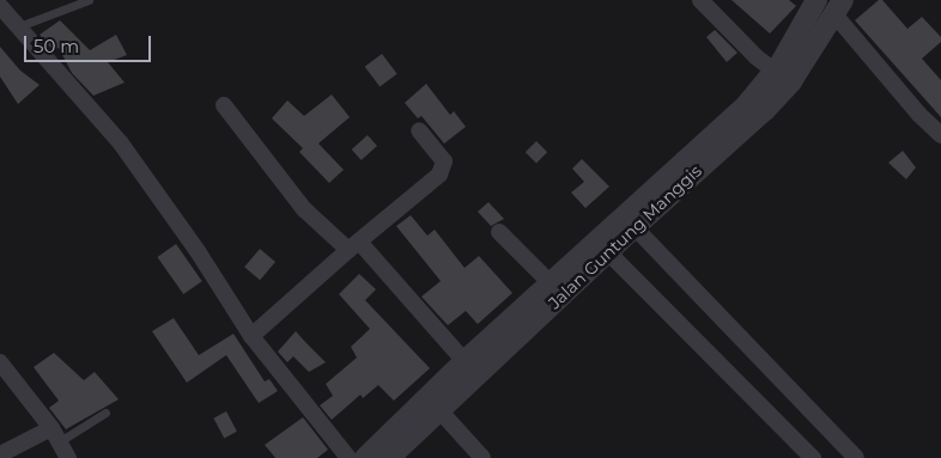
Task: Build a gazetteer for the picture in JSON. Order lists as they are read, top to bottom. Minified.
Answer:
{"streets":{"street":["Jalan Guntung Manggis"]},"scale_bar":"50 m"}
